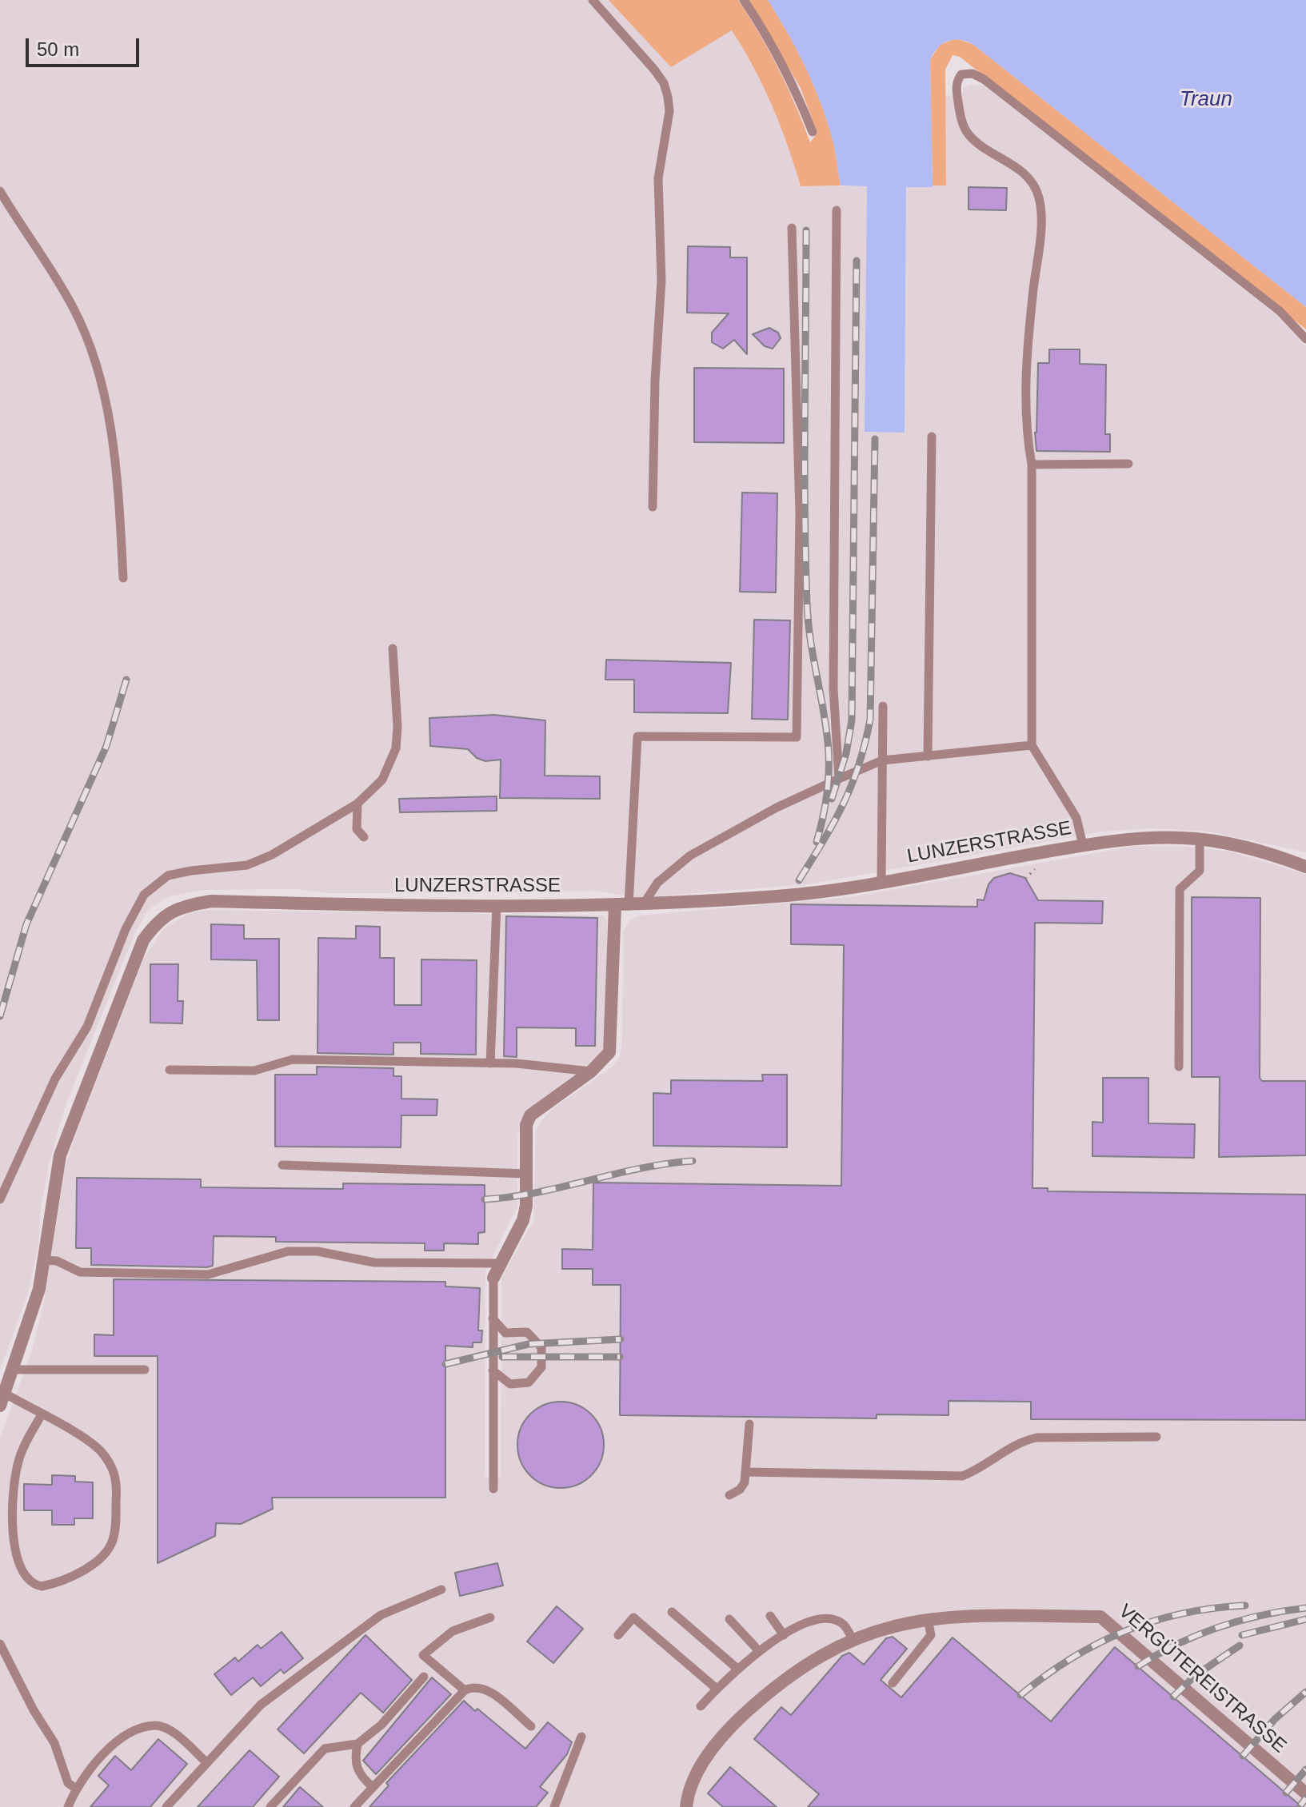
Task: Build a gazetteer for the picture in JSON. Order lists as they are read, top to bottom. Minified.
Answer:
{"streets":{"street":["LUNZERSTRASSE","VERGÜTEREISTRASSE"]},"water":["Traun"],"scale_bar":"50 m"}
